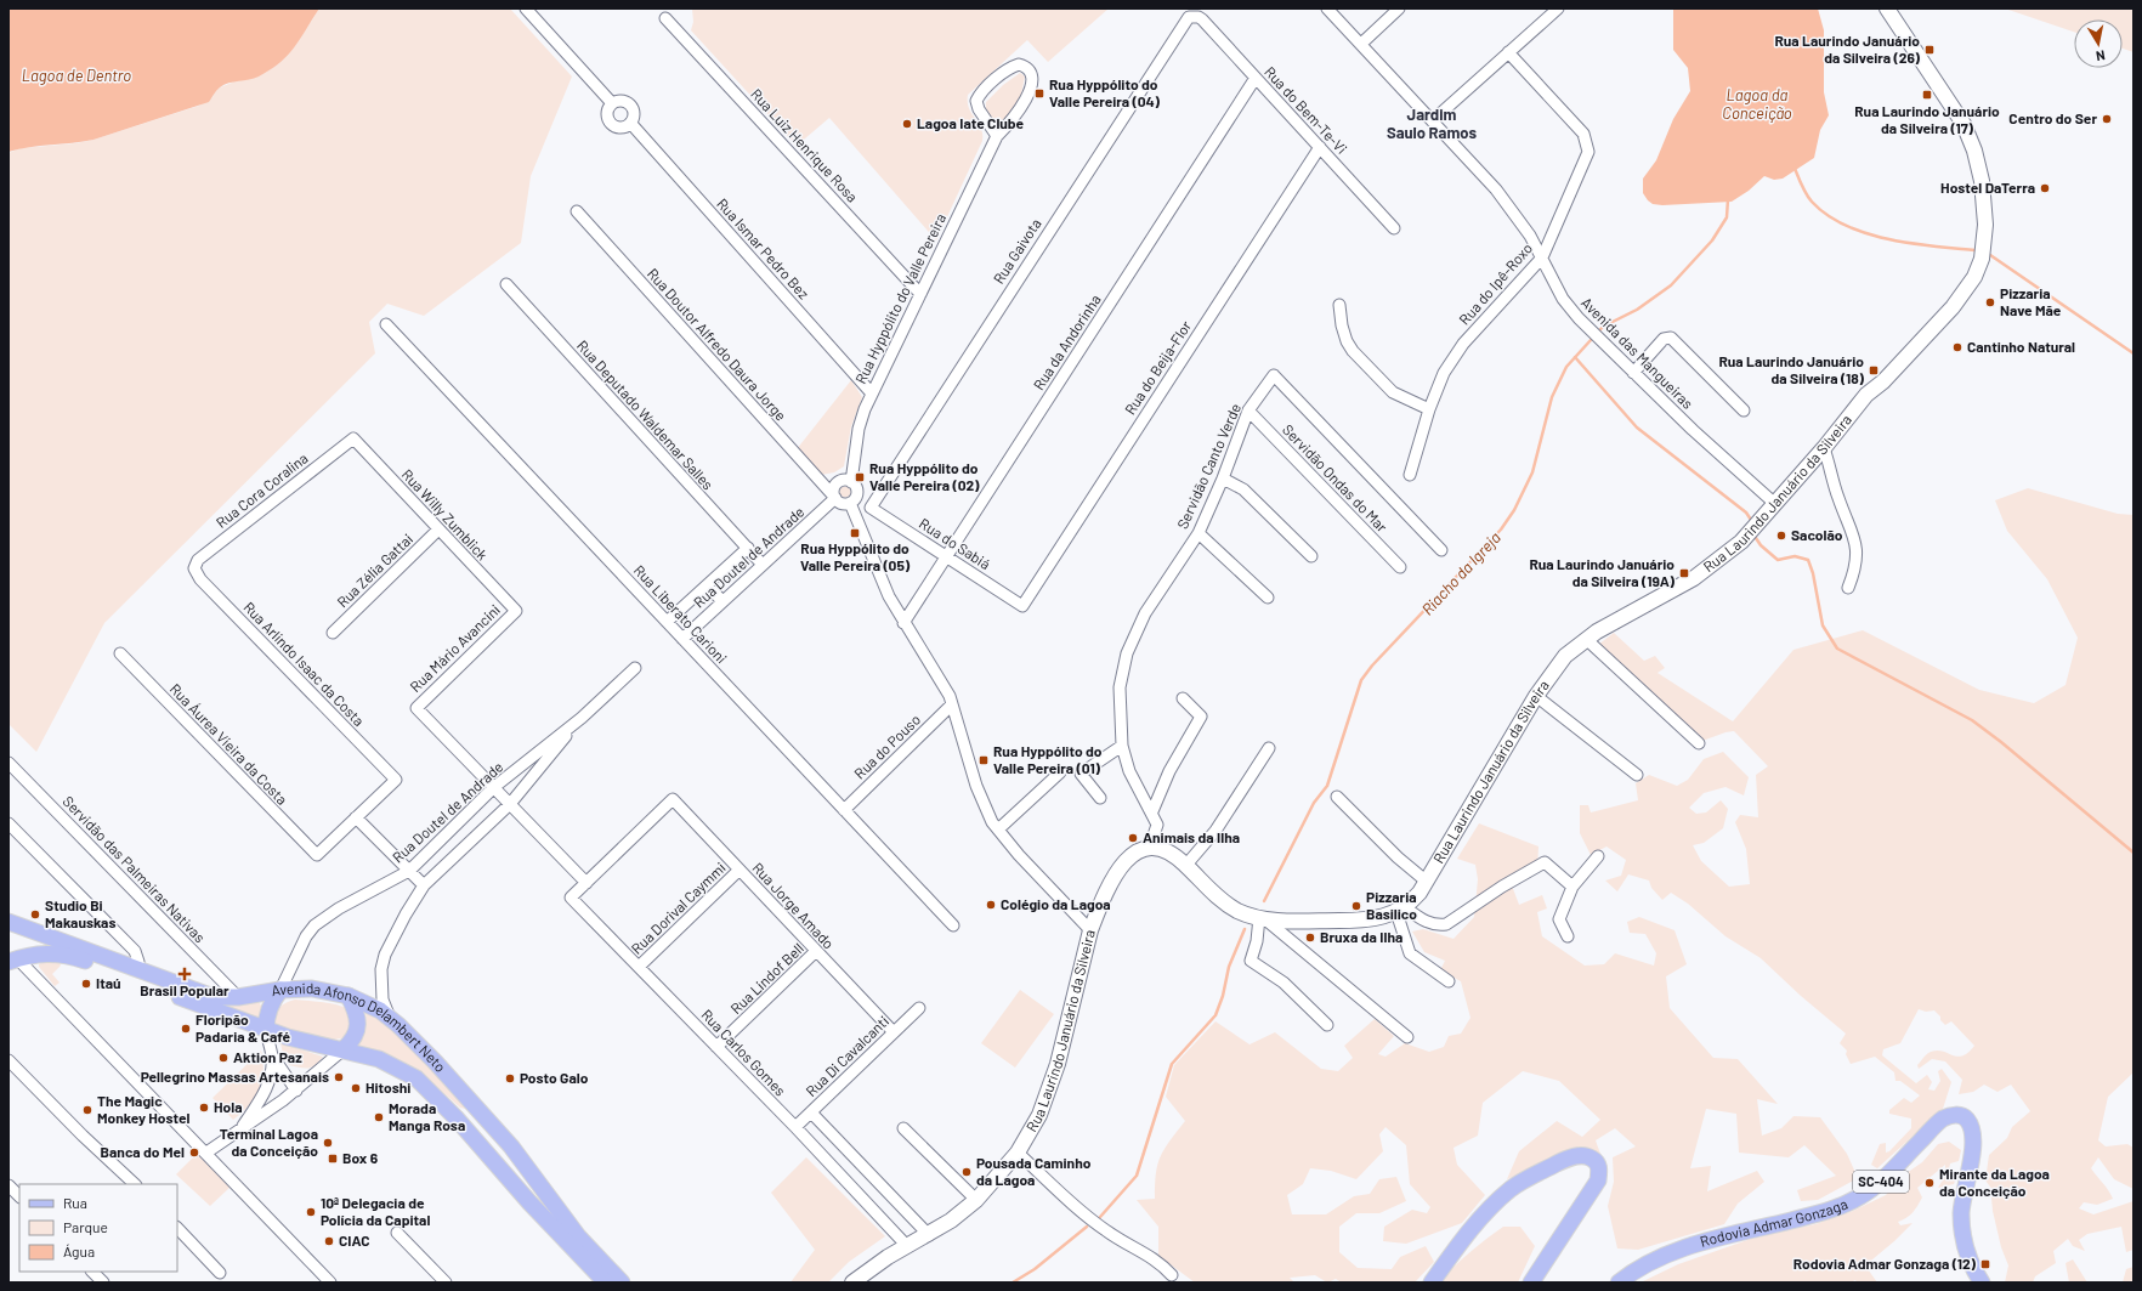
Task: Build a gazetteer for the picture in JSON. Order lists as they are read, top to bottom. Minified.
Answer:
{"streets":{"main road":["Rua Laurindo Januário da Silveira","Avenida Afonso Delambert Neto","SC-404","Rodovia Admar Gonzaga"],"street":["Rua do Bem-Te-Vi","Rua Luiz Henrique Rosa","Rua Ismar Pedro Bez","Rua Gaivota","Rua do Ipê-Roxo","Rua Hyppólito do Valle Pereira","Rua da Andorinha","Rua Doutor Alfredo Daura Jorge","Avenida das Mangueiras","Rua do Beija-Flor","Rua Deputado Waldemar Salles","Servidão Canto Verde","Servidão Ondas do Mar","Rua Cora Coralina","Rua Willy Zumblick","Rua do Sabiá","Rua Doutel de Andrade","Rua Zélia Gattai","Rua Liberato Carioni","Rua Mário Avancini","Rua Arlindo Isaac da Costa","Rua Áurea Vieira da Costa","Rua do Pouso","Servidão das Palmeiras Nativas","Rua Jorge Amado","Rua Dorival Caymmi","Rua Lindof Bell","Rua Carlos Gomes","Rua Di Cavalcanti"]},"crossings":[["Rua do Bem-Te-Vi","Rua Gaivota"],["Rua do Bem-Te-Vi","Rua da Andorinha"],["Rua do Bem-Te-Vi","Rua do Beija-Flor"],["Rua Luiz Henrique Rosa","Rua Hyppólito do Valle Pereira"],["Rua Ismar Pedro Bez","Rua Hyppólito do Valle Pereira"],["Rua Gaivota","Rua do Sabiá"],["Rua do Ipê-Roxo","Avenida das Mangueiras"],["Rua Hyppólito do Valle Pereira","Rua Doutor Alfredo Daura Jorge"],["Rua Hyppólito do Valle Pereira","Rua Doutel de Andrade"],["Rua da Andorinha","Rua do Sabiá"],["Rua Doutor Alfredo Daura Jorge","Rua Doutel de Andrade"],["Avenida das Mangueiras","Rua Laurindo Januário da Silveira"],["Rua do Beija-Flor","Rua do Sabiá"],["Rua Deputado Waldemar Salles","Rua Doutel de Andrade"],["Servidão Canto Verde","Servidão Ondas do Mar"],["Servidão Canto Verde","Rua Laurindo Januário da Silveira"],["Rua Cora Coralina","Rua Willy Zumblick"],["Rua Cora Coralina","Rua Arlindo Isaac da Costa"],["Rua Laurindo Januário da Silveira","Rua Carlos Gomes"],["Rua Willy Zumblick","Rua Zélia Gattai"],["Rua Willy Zumblick","Rua Mário Avancini"],["Rua Doutel de Andrade","Rua Liberato Carioni"],["Rua Doutel de Andrade","Rua Mário Avancini"],["Rua Doutel de Andrade","Avenida Afonso Delambert Neto"],["Rua Liberato Carioni","Rua do Pouso"],["Rua Arlindo Isaac da Costa","Rua Áurea Vieira da Costa"],["Servidão das Palmeiras Nativas","Avenida Afonso Delambert Neto"],["Rua Jorge Amado","Rua Dorival Caymmi"],["Rua Jorge Amado","Rua Lindof Bell"],["Rua Jorge Amado","Rua Carlos Gomes"],["Rua Jorge Amado","Rua Di Cavalcanti"],["Rua Dorival Caymmi","Rua Carlos Gomes"],["Rua Lindof Bell","Rua Carlos Gomes"],["Rua Carlos Gomes","Rua Di Cavalcanti"]],"districts":["Jardim Saulo Ramos"],"water":["Lagoa de Dentro","Lagoa da Conceição","Riacho da Igreja"],"places":{"transit":["Rua Laurindo Januário da Silveira (26)","Rua Hyppólito do Valle Pereira (04)","Rua Laurindo Januário da Silveira (17)","Rua Laurindo Januário da Silveira (18)","Rua Hyppólito do Valle Pereira (02)","Rua Hyppólito do Valle Pereira (05)","Rua Laurindo Januário da Silveira (19A)","Rua Hyppólito do Valle Pereira (01)","Box 6","Rodovia Admar Gonzaga (12)"],"other":["Centro do Ser","Lagoa Iate Clube","Hostel DaTerra","Pizzaria Nave Mãe","Cantinho Natural","Sacolão","Animais da Ilha","Colégio da Lagoa","Pizzaria Basilico","Studio Bi Makauskas","Bruxa da Ilha","Itaú","Floripão Padaria & Café","Aktion Paz","Pellegrino Massas Artesanais","Posto Galo","Hitoshi","Hola","The Magic Monkey Hostel","Morada Manga Rosa","Terminal Lagoa da Conceição","Banca do Mel","Pousada Caminho da Lagoa","Mirante da Lagoa da Conceição","10ª Delegacia de Polícia da Capital","CIAC"],"health":["Brasil Popular"]},"legend":["Rua","Parque","Água"],"north":"bottom"}
